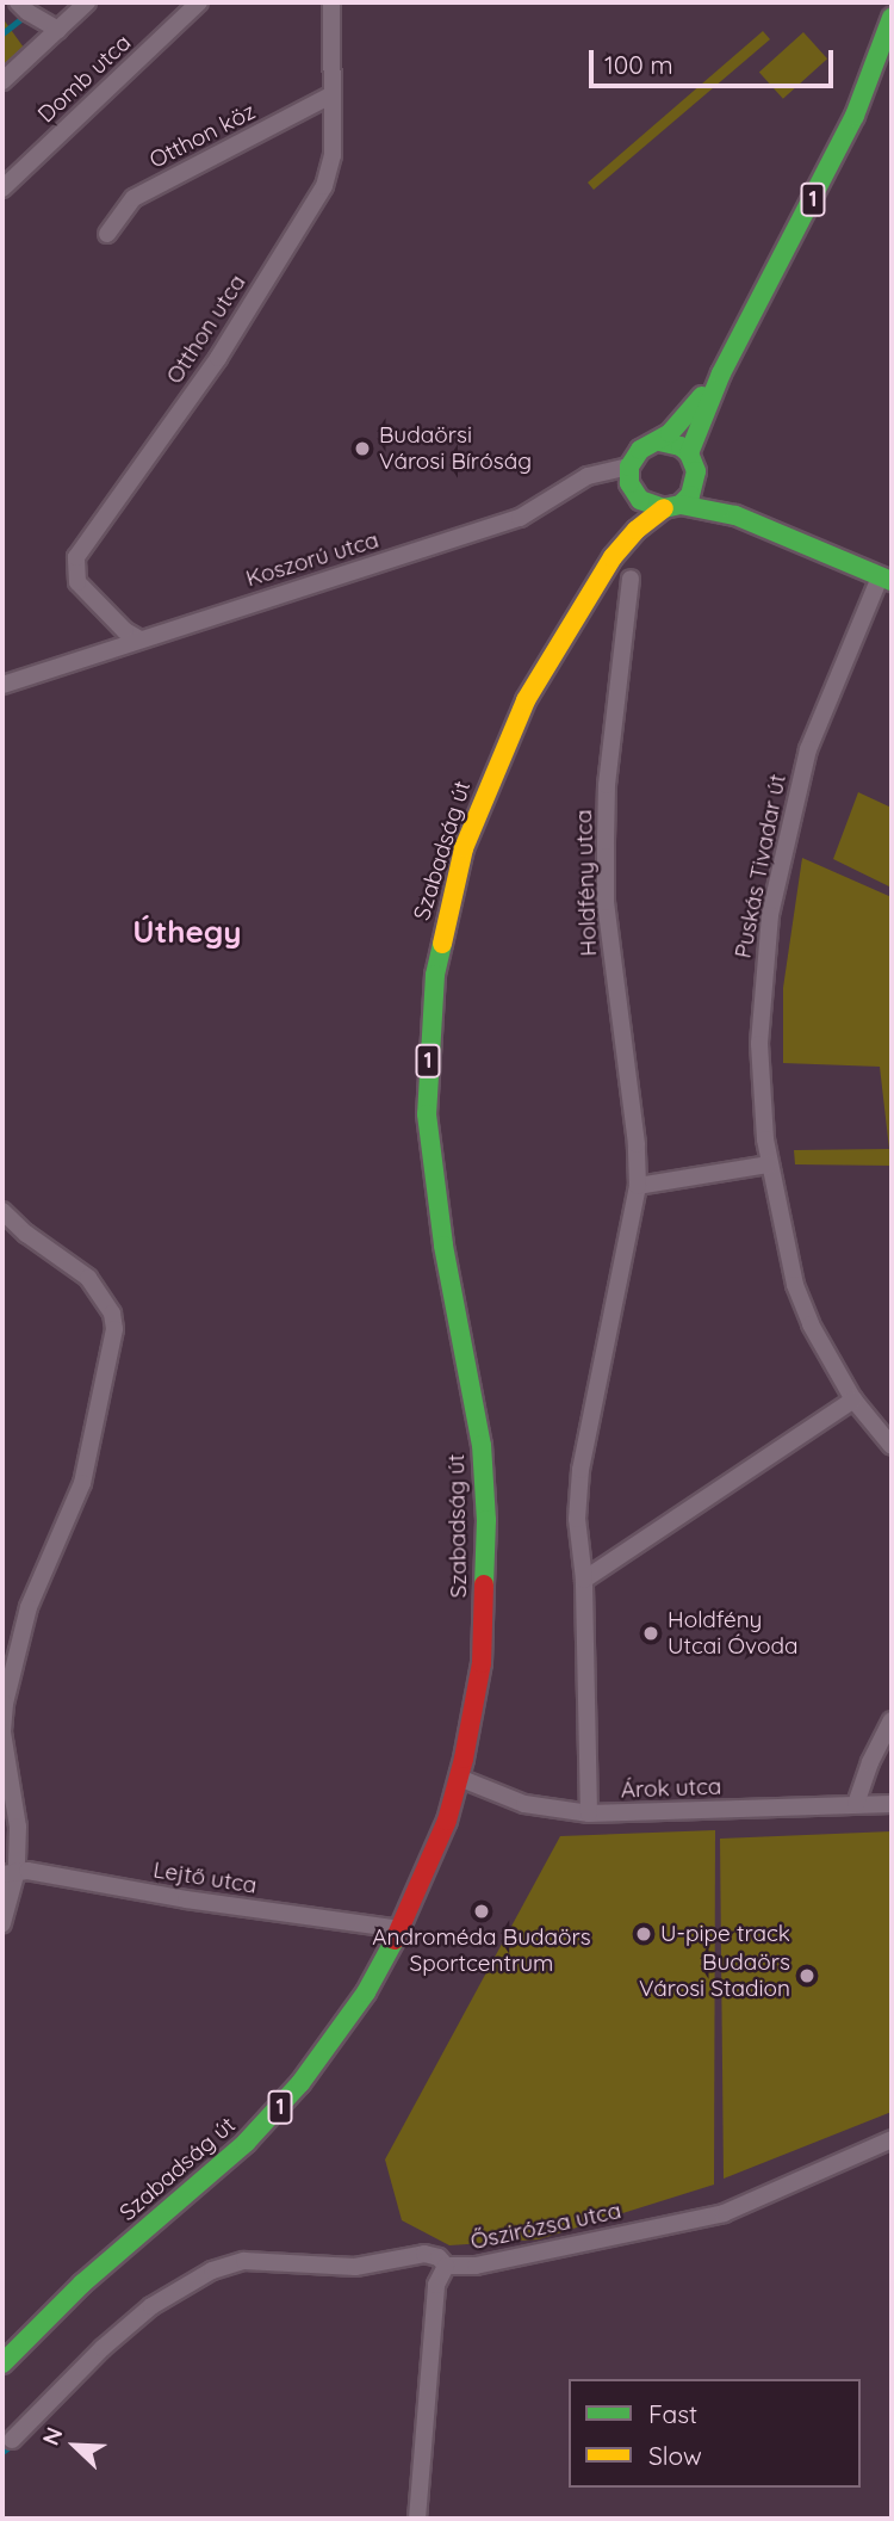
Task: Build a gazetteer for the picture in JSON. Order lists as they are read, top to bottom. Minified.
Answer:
{"streets":{"main road":["1","Szabadság út"],"street":["Domb utca","Otthon köz","Otthon utca","Koszorú utca","Puskás Tivadar út","Holdfény utca","Árok utca","Lejtő utca","Őszirózsa utca"]},"crossings":[["Otthon köz","Otthon utca"],["1","Koszorú utca"],["1","Szabadság út"],["Otthon utca","Koszorú utca"],["Koszorú utca","Szabadság út"],["Szabadság út","Árok utca"],["Szabadság út","Lejtő utca"],["Holdfény utca","Árok utca"]],"districts":["Úthegy"],"places":["Budaörsi Városi Bíróság","Holdfény Utcai Óvoda","Androméda Budaörs Sportcentrum","U-pipe track","Budaörs Városi Stadion"],"legend":["Fast","Slow"],"scale_bar":"100 m","north":"top left"}
